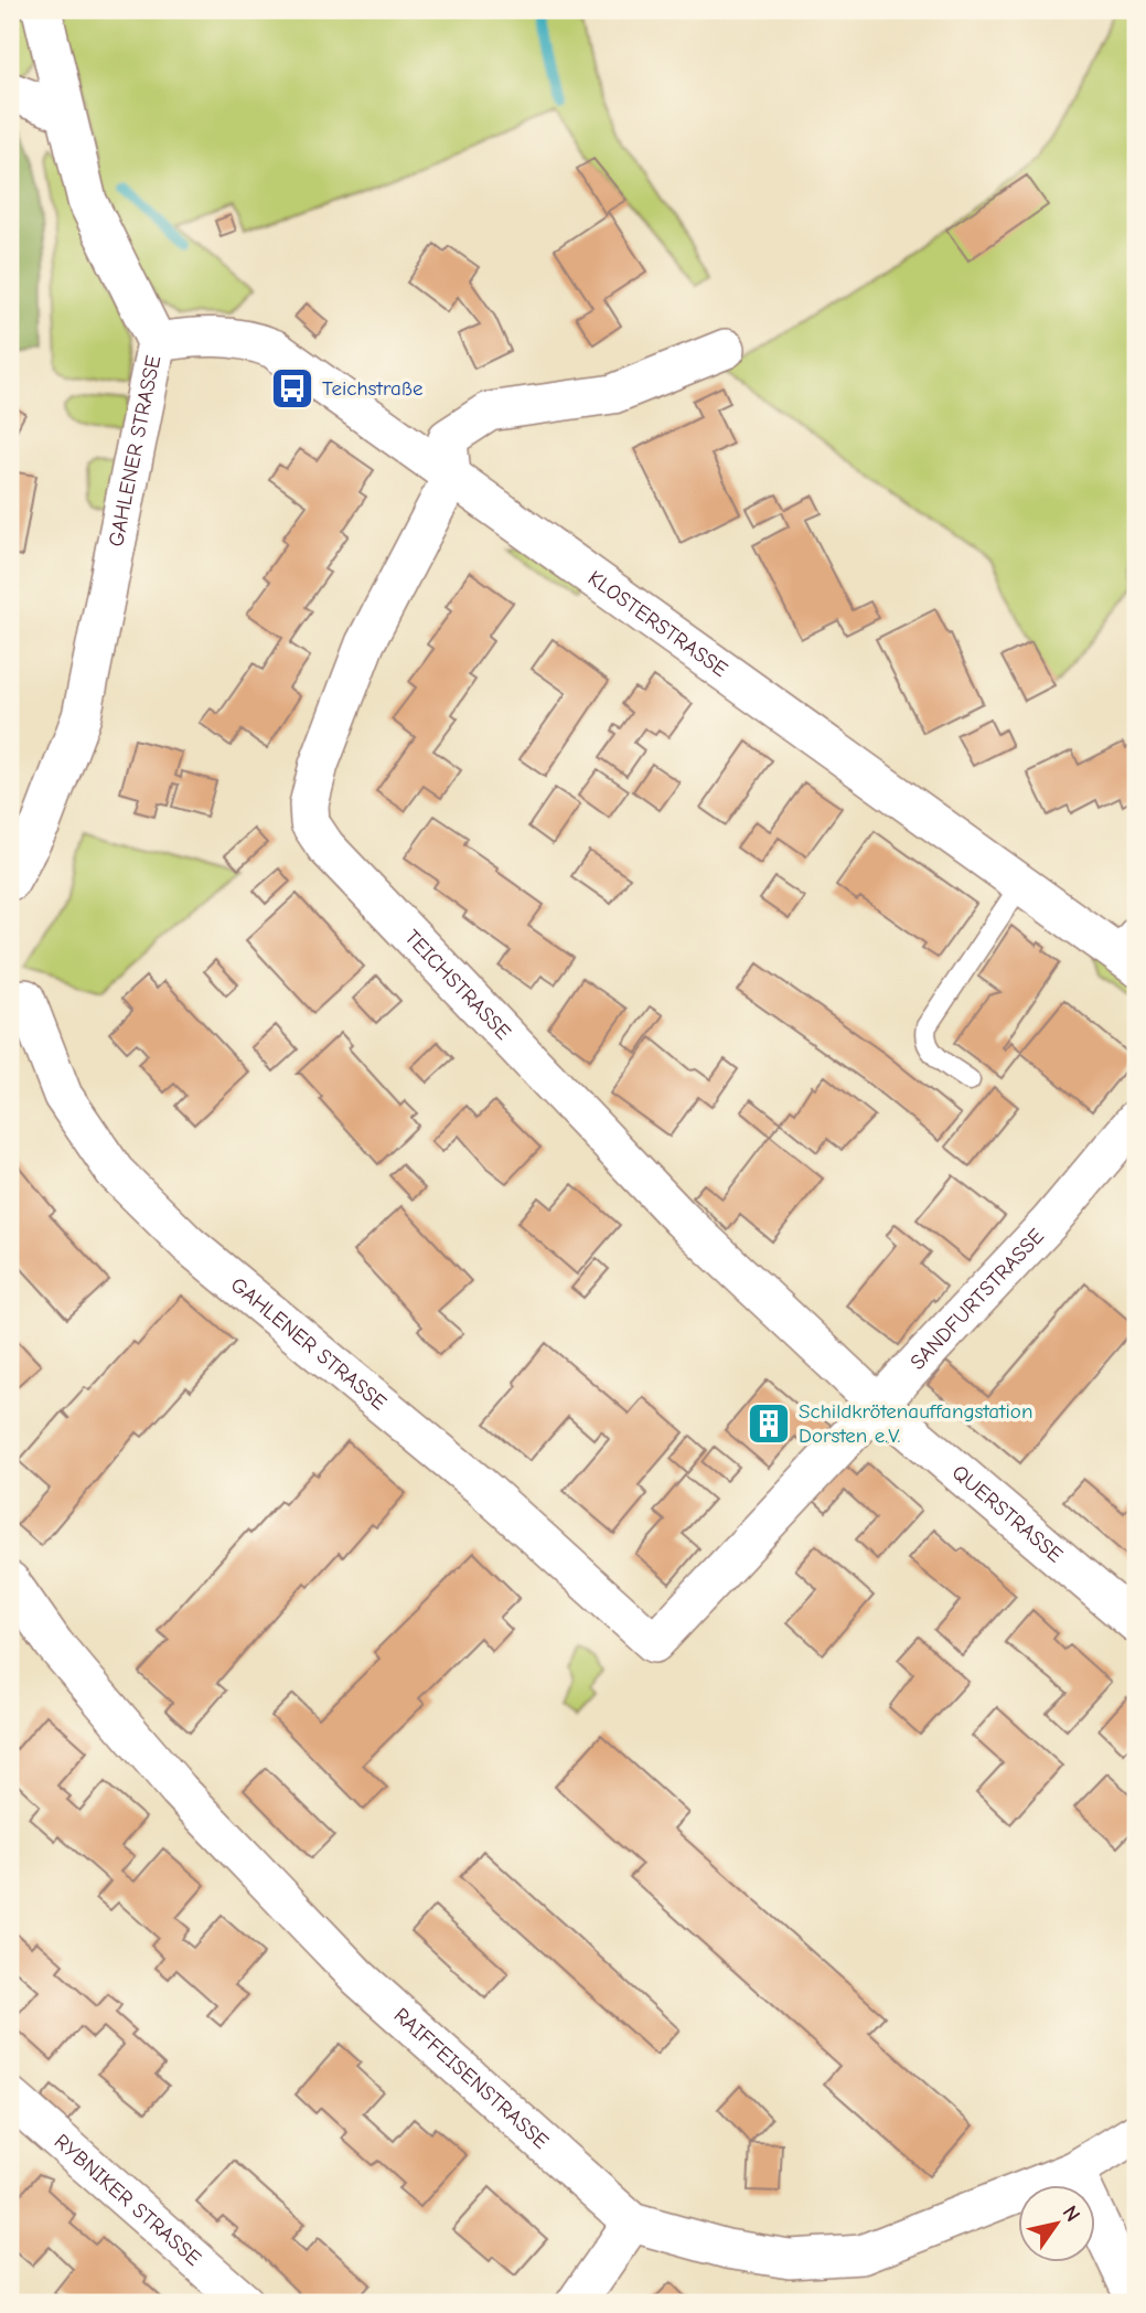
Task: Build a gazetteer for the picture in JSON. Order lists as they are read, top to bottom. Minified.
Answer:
{"streets":{"street":["GAHLENER STRASSE","KLOSTERSTRASSE","TEICHSTRASSE","SANDFURTSTRASSE","QUERSTRASSE","RAIFFEISENSTRASSE","RYBNIKER STRASSE"]},"crossings":[["GAHLENER STRASSE","KLOSTERSTRASSE"],["GAHLENER STRASSE","SANDFURTSTRASSE"],["KLOSTERSTRASSE","TEICHSTRASSE"],["TEICHSTRASSE","SANDFURTSTRASSE"],["TEICHSTRASSE","QUERSTRASSE"],["SANDFURTSTRASSE","QUERSTRASSE"]],"places":{"bus stop":["Teichstraße"],"building":["Schildkrötenauffangstation Dorsten e.V."]},"north":"top right"}
